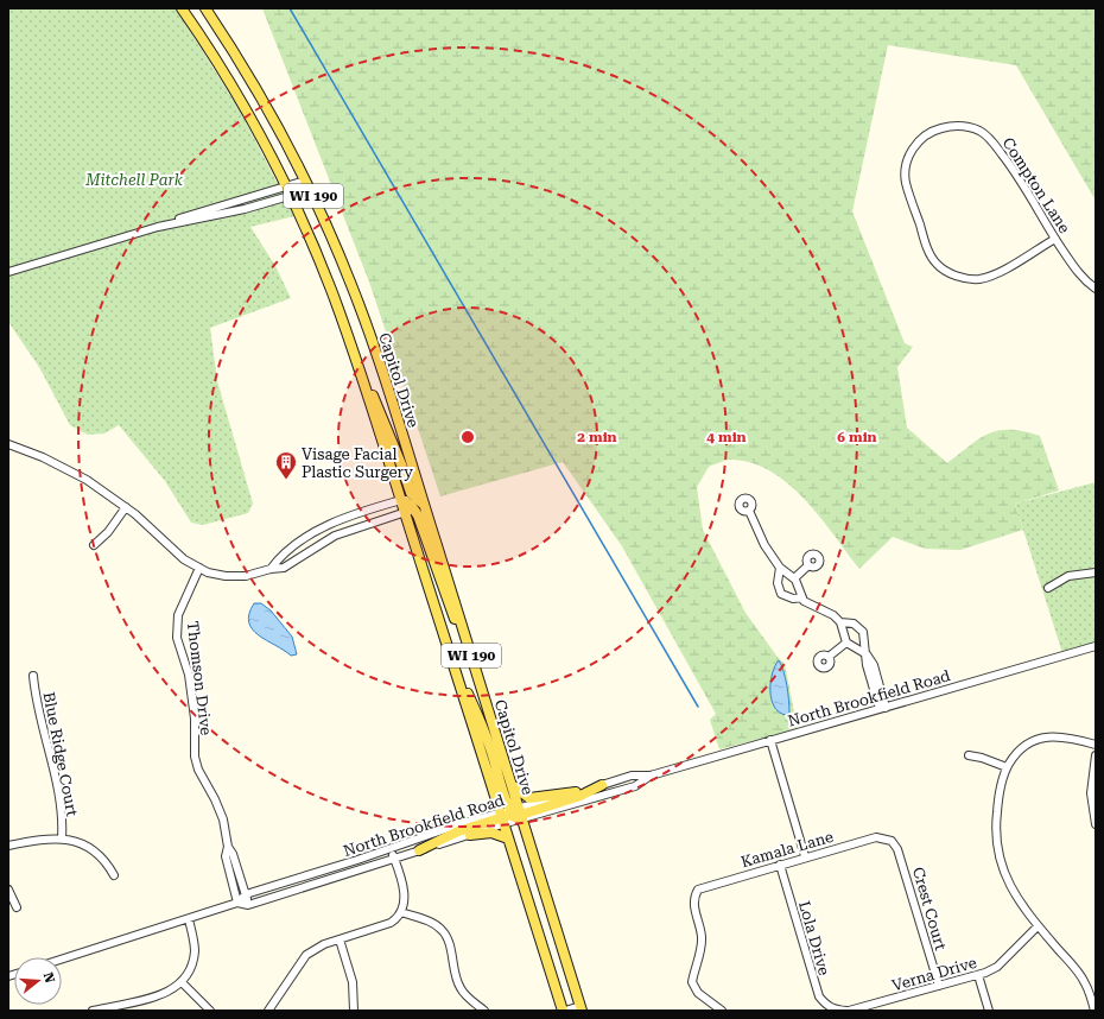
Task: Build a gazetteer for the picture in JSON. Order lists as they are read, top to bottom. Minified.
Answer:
{"streets":{"main road":["WI 190","Capitol Drive"],"street":["Compton Lane","Thomson Drive","North Brookfield Road","Blue Ridge Court","Kamala Lane","Crest Court","Lola Drive","Verna Drive"]},"crossings":[["WI 190","North Brookfield Road"],["Capitol Drive","North Brookfield Road"],["Thomson Drive","North Brookfield Road"],["Kamala Lane","Crest Court"],["Kamala Lane","Lola Drive"],["Crest Court","Verna Drive"],["Lola Drive","Verna Drive"]],"parks":["Mitchell Park"],"places":{"building":["Visage Facial Plastic Surgery"]},"north":"right","rings":["2 min","4 min","6 min"]}
